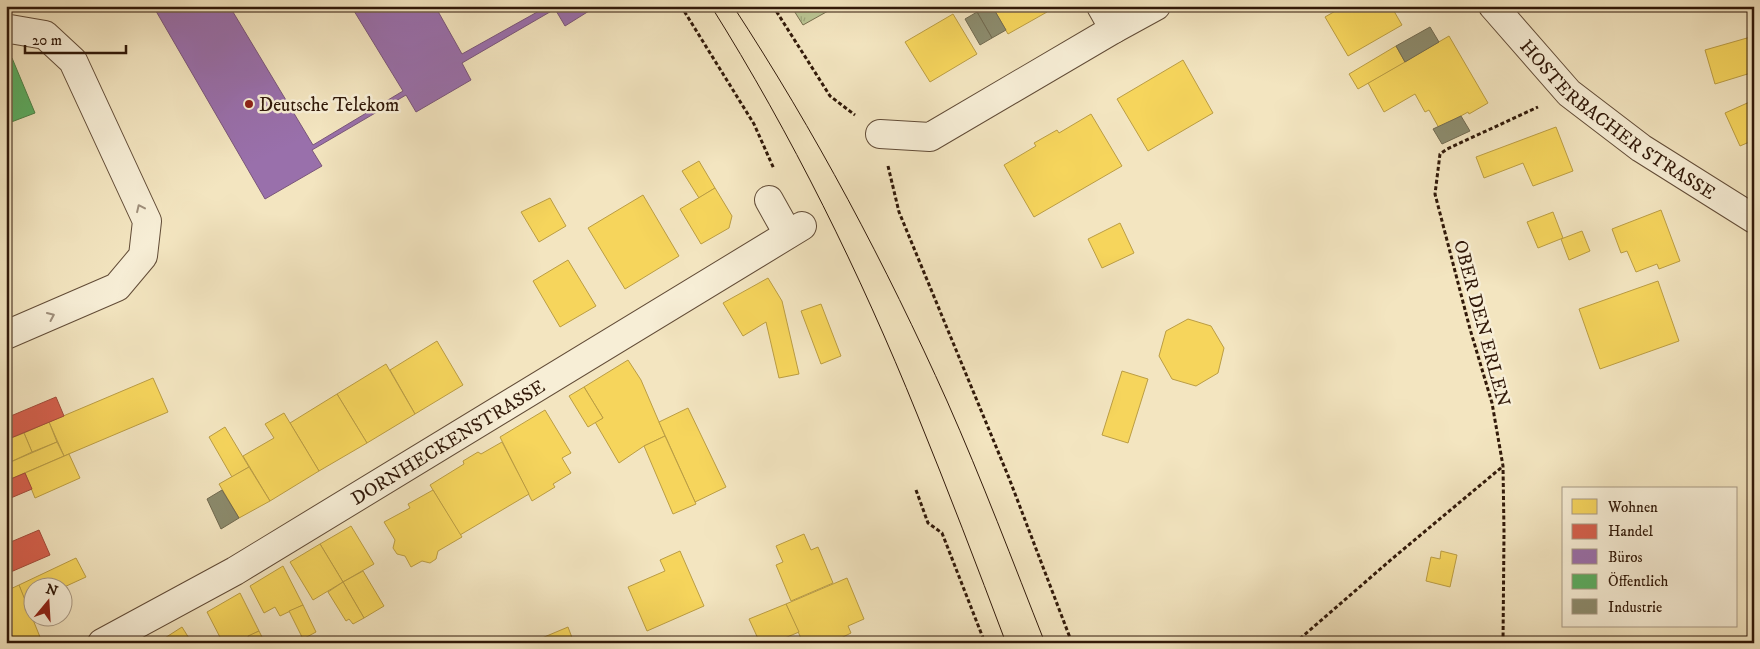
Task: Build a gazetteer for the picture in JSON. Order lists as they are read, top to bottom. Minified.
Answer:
{"streets":{"street":["HOSTERBACHER STRASSE","DORNHECKENSTRASSE"],"path":["OBER DEN ERLEN"]},"crossings":[["HOSTERBACHER STRASSE","OBER DEN ERLEN"]],"places":["Deutsche Telekom"],"legend":["Wohnen","Handel","Büros","Öffentlich","Industrie"],"scale_bar":"20 m","north":"top"}
